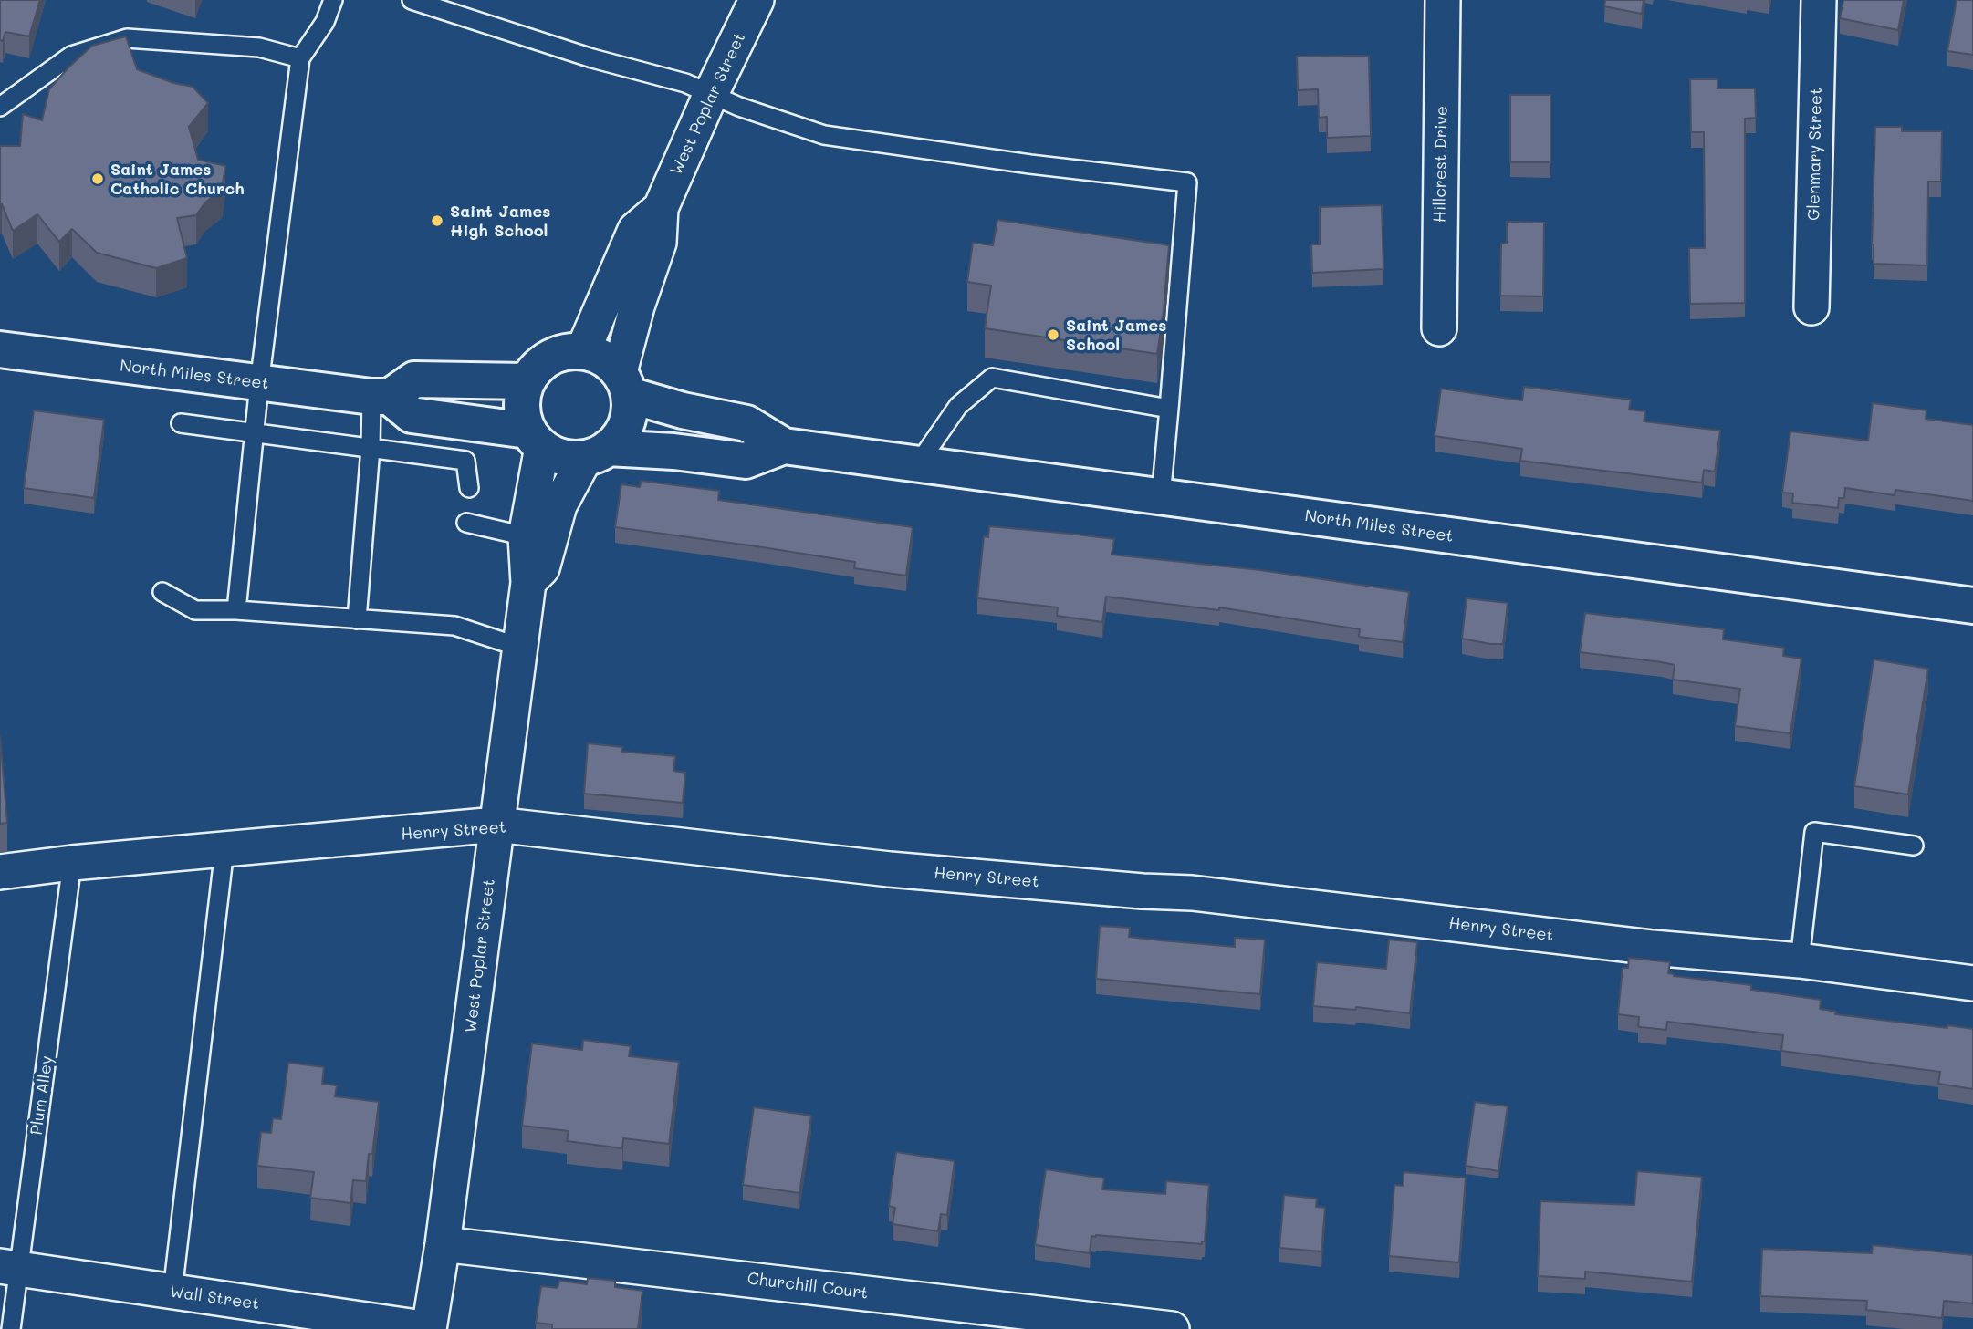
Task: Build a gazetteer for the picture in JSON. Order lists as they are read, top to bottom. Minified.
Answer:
{"streets":{"main road":["North Miles Street"],"street":["West Poplar Street","Glenmary Street","Hillcrest Drive","Henry Street","Churchill Court","Wall Street"],"lane":["Plum Alley"]},"crossings":[["West Poplar Street","North Miles Street"],["West Poplar Street","Henry Street"],["West Poplar Street","Churchill Court"],["West Poplar Street","Wall Street"],["Henry Street","Plum Alley"],["Plum Alley","Wall Street"]],"places":["Saint James Catholic Church","Saint James High School","Saint James School"]}
